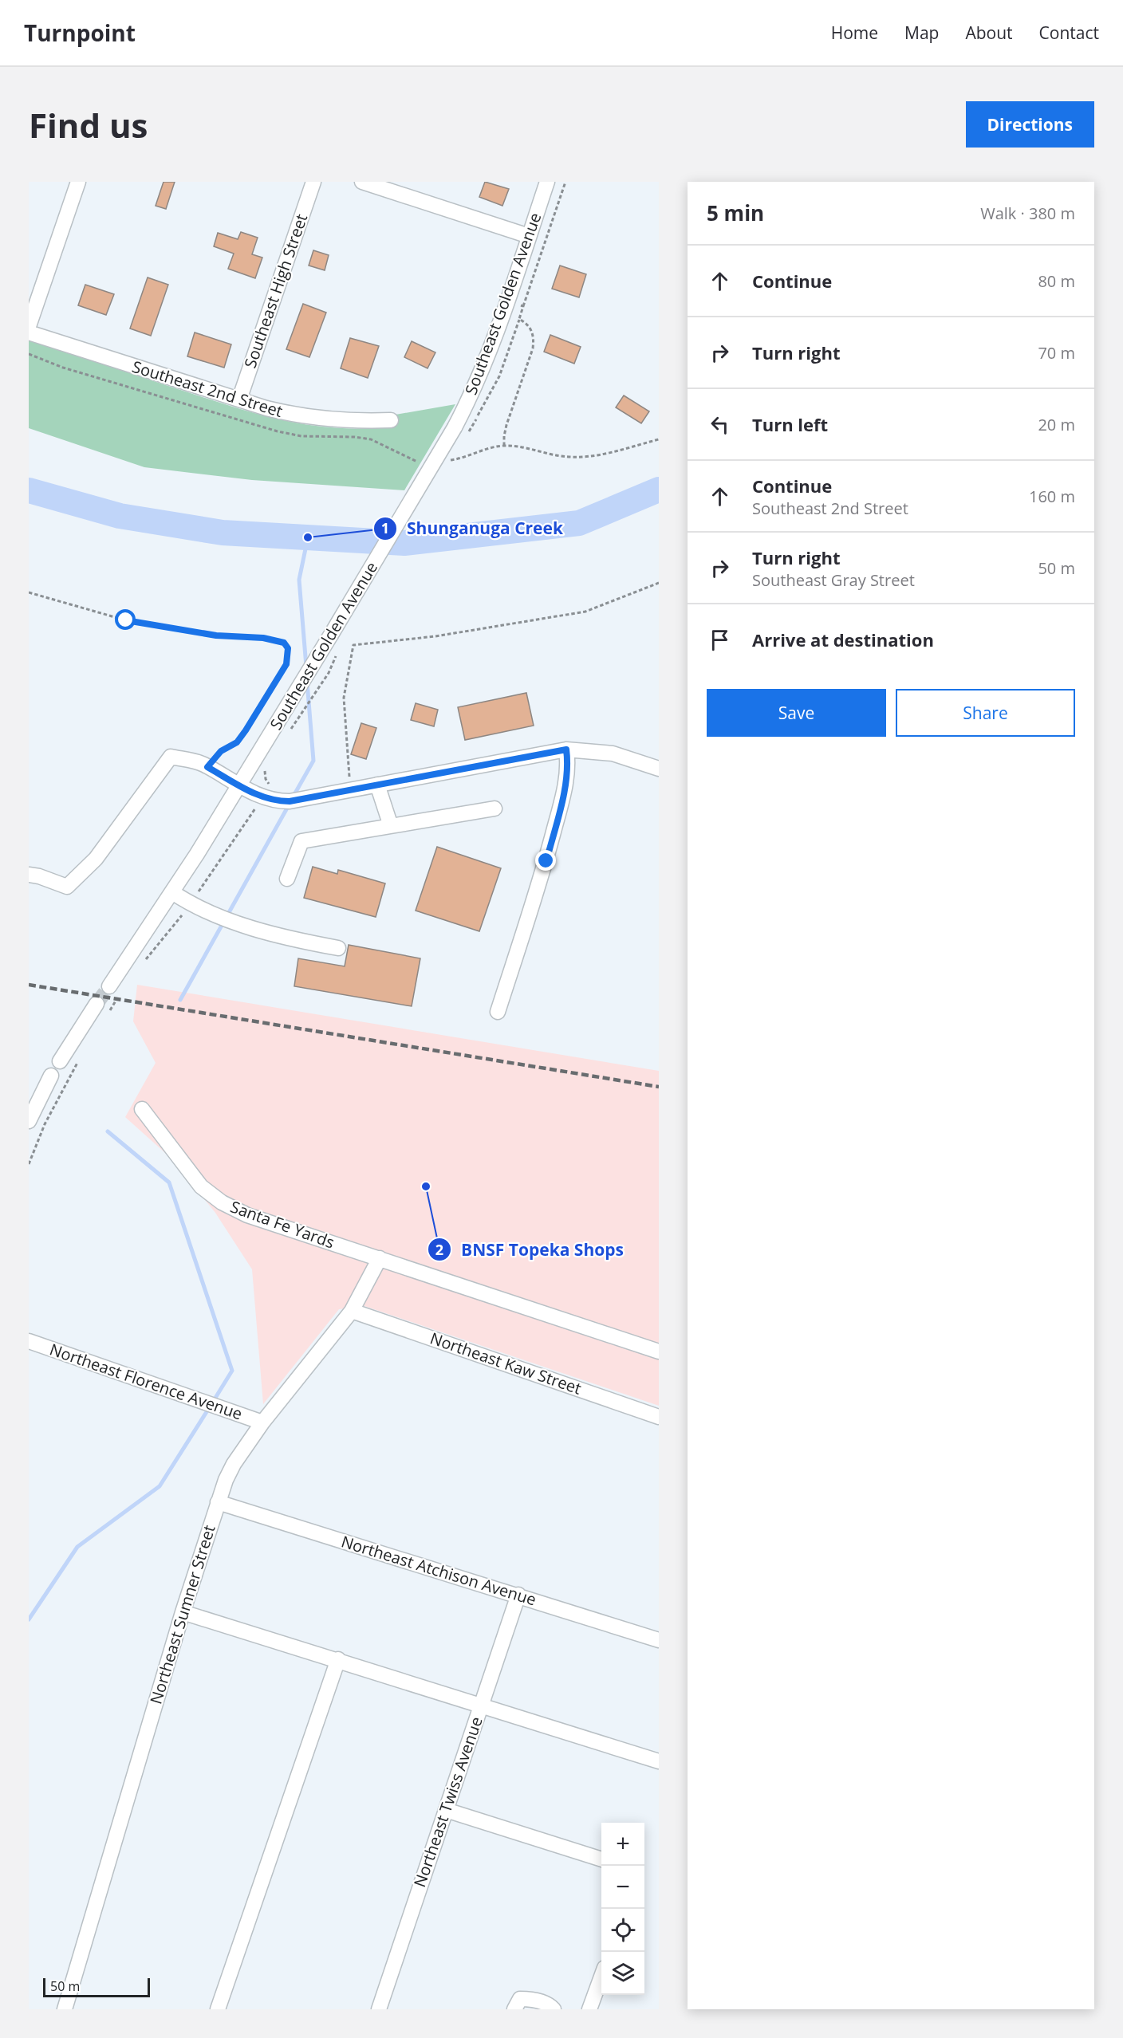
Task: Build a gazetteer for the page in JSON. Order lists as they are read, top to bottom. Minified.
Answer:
{"streets":{"street":["Southeast High Street","Southeast Golden Avenue","Southeast 2nd Street","Santa Fe Yards","Northeast Kaw Street","Northeast Florence Avenue","Northeast Atchison Avenue","Northeast Sumner Street","Northeast Twiss Avenue"]},"crossings":[["Southeast High Street","Southeast 2nd Street"],["Santa Fe Yards","Northeast Sumner Street"],["Northeast Kaw Street","Northeast Sumner Street"],["Northeast Florence Avenue","Northeast Sumner Street"],["Northeast Atchison Avenue","Northeast Sumner Street"],["Northeast Atchison Avenue","Northeast Twiss Avenue"]],"places":["Shunganuga Creek","BNSF Topeka Shops"],"scale_bar":"50 m","page":{"header":"Turnpoint","nav":["Home","Map","About","Contact"],"buttons":["Directions",["Save","Share"]],"title":"Find us","heading":["5 min","Walk · 380 m"],"list":[["Continue","80 m"],["Turn right","70 m"],["Turn left","20 m"],["Continue","Southeast 2nd Street","160 m"],["Turn right","Southeast Gray Street","50 m"],"Arrive at destination"],"map_buttons":["+","−"],"scale":"50 m"}}
